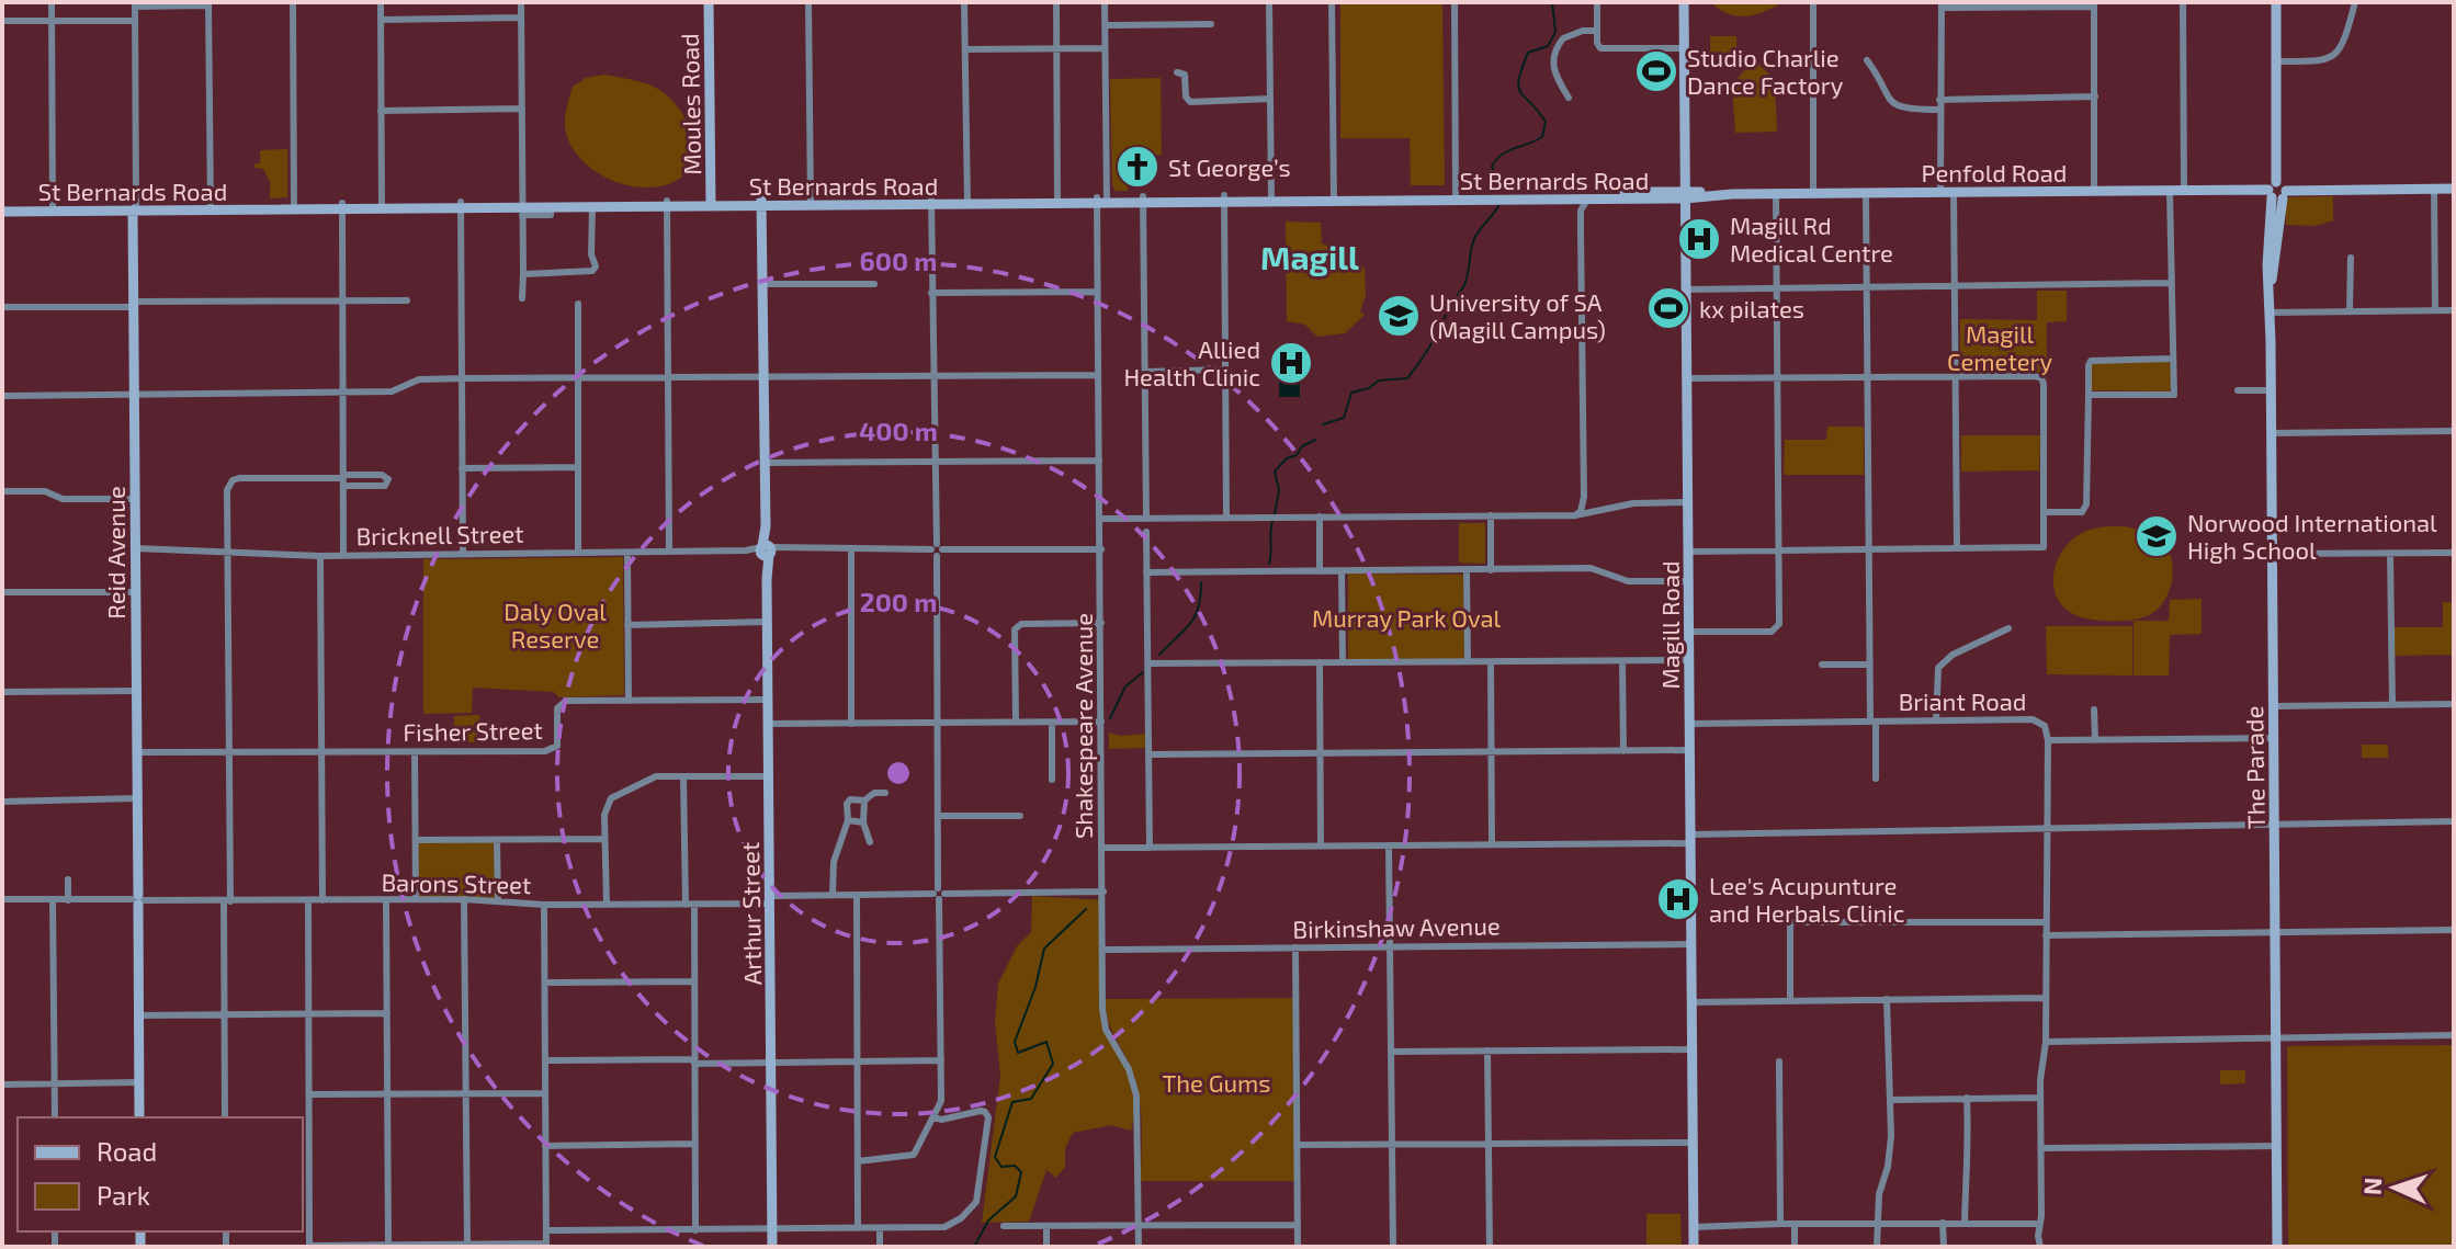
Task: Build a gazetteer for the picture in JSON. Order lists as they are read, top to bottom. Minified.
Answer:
{"streets":{"main road":["Moules Road","Penfold Road","St Bernards Road","Reid Avenue","Magill Road","The Parade","Arthur Street"],"street":["Bricknell Street","Briant Road","Shakespeare Avenue","Fisher Street","Barons Street","Birkinshaw Avenue"]},"crossings":[["Moules Road","St Bernards Road"],["Penfold Road","St Bernards Road"],["Penfold Road","Magill Road"],["Penfold Road","The Parade"],["St Bernards Road","Reid Avenue"],["St Bernards Road","Magill Road"],["St Bernards Road","Shakespeare Avenue"],["St Bernards Road","Arthur Street"],["Bricknell Street","Reid Avenue"],["Bricknell Street","Shakespeare Avenue"],["Bricknell Street","Arthur Street"],["Reid Avenue","Fisher Street"],["Reid Avenue","Barons Street"],["Magill Road","Briant Road"],["Magill Road","Birkinshaw Avenue"],["Briant Road","The Parade"],["Shakespeare Avenue","Barons Street"],["Shakespeare Avenue","Birkinshaw Avenue"],["Fisher Street","Arthur Street"],["Barons Street","Arthur Street"]],"districts":["Magill"],"parks":["Magill Cemetery","Daly Oval Reserve","Murray Park Oval","The Gums"],"places":{"sports":["Studio Charlie Dance Factory","kx pilates"],"church":["St George’s"],"hospital":["Magill Rd Medical Centre","Allied Health Clinic","Lee's Acupunture and Herbals Clinic"],"school or university":["University of SA (Magill Campus)","Norwood International High School"]},"legend":["Road","Park"],"north":"left","rings":["600 m","400 m","200 m"]}
